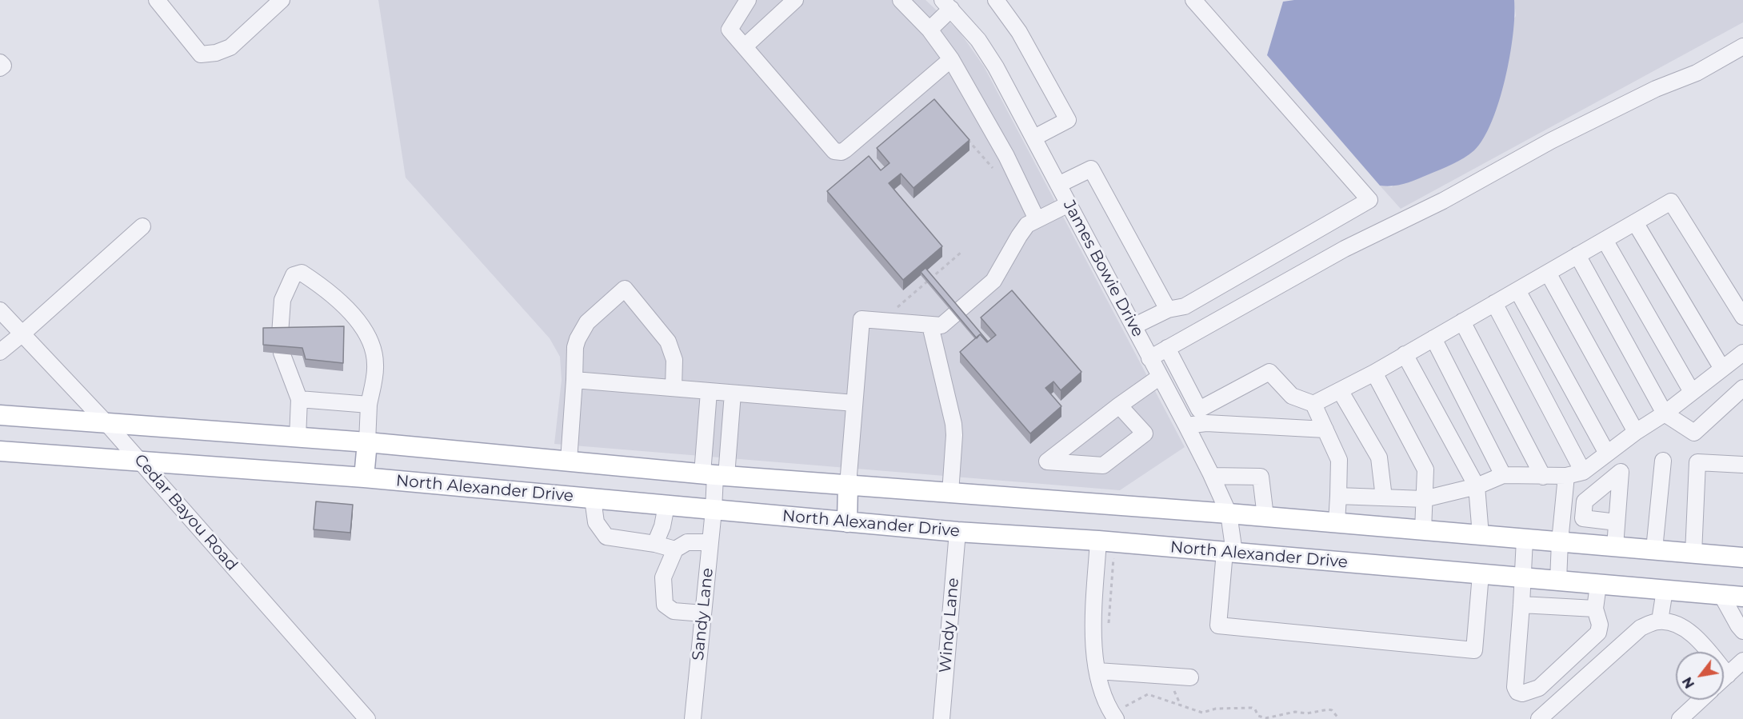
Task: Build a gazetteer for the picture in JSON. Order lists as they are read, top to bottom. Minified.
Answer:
{"streets":{"main road":["North Alexander Drive"],"street":["James Bowie Drive","Cedar Bayou Road","Sandy Lane","Windy Lane"]},"crossings":[["James Bowie Drive","North Alexander Drive"],["North Alexander Drive","Cedar Bayou Road"],["North Alexander Drive","Sandy Lane"],["North Alexander Drive","Windy Lane"]],"north":"bottom left"}
